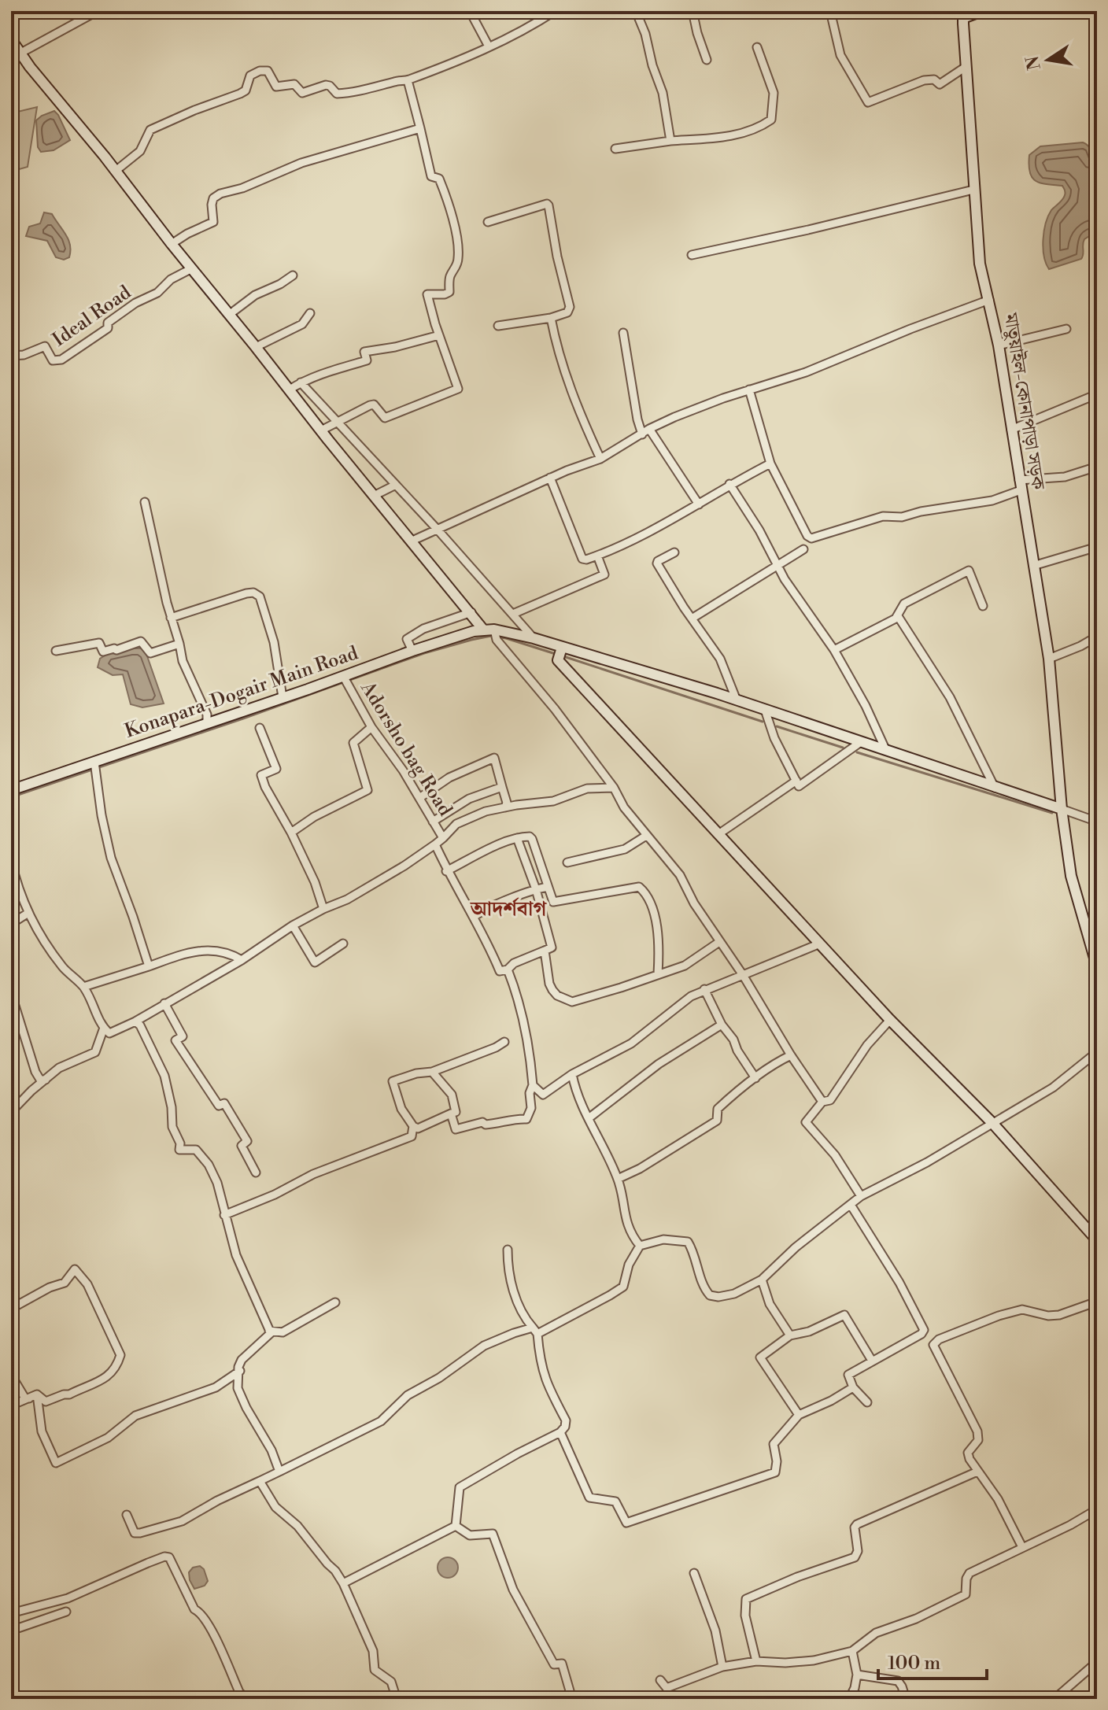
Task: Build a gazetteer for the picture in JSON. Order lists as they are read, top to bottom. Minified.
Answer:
{"streets":{"main road":["মাতুয়াইল-কোনাপাড়া সড়ক","Konapara-Dogair Main Road"],"street":["Ideal Road","Adorsho bag Road"]},"crossings":[["Konapara-Dogair Main Road","Adorsho bag Road"]],"districts":["আদর্শবাগ"],"scale_bar":"100 m","north":"left"}
